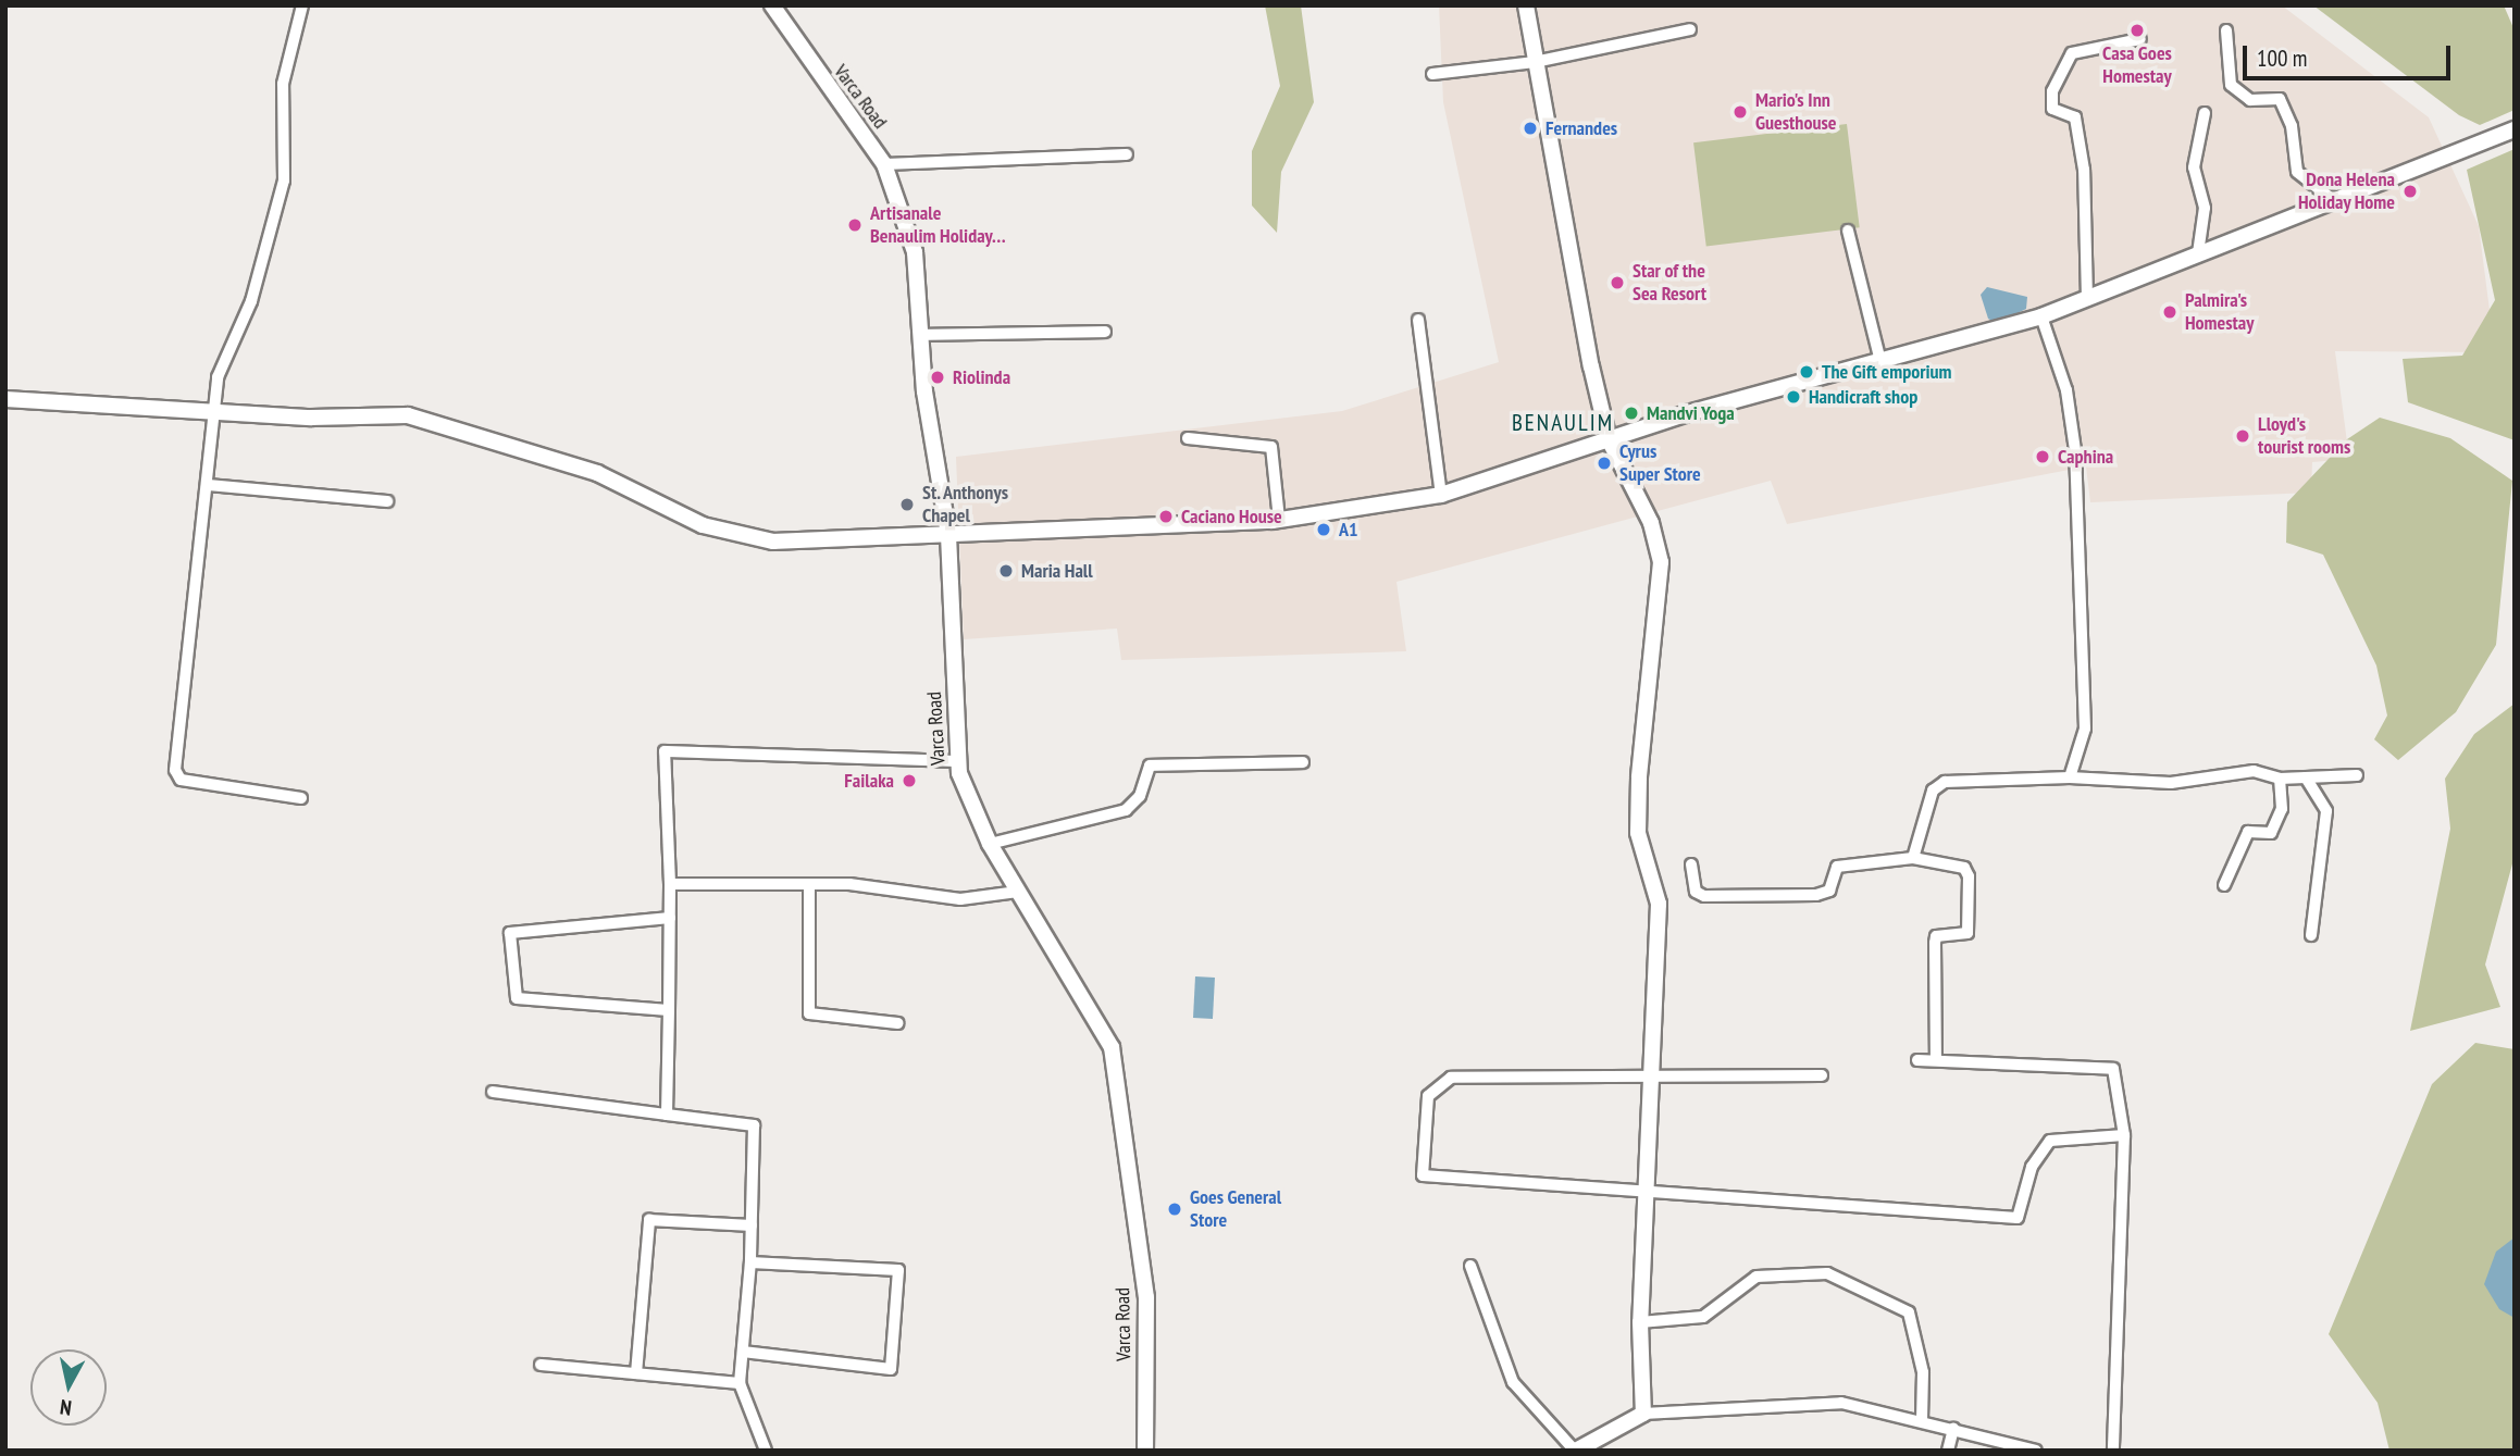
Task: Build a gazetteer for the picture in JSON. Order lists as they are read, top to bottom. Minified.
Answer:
{"streets":{"street":["Varca Road"]},"districts":["BENAULIM"],"places":["Casa Goes Homestay","Mario's Inn Guesthouse","Fernandes","Dona Helena Holiday Home","Artisanale Benaulim Holiday…","Star of the Sea Resort","Palmira's Homestay","The Gift emporium","Riolinda","Handicraft shop","Mandvi Yoga","Lloyd's tourist rooms","Caphina","Cyrus Super Store","St. Anthonys Chapel","Caciano House","A1","Maria Hall","Failaka","Goes General Store"],"scale_bar":"100 m","north":"bottom"}
